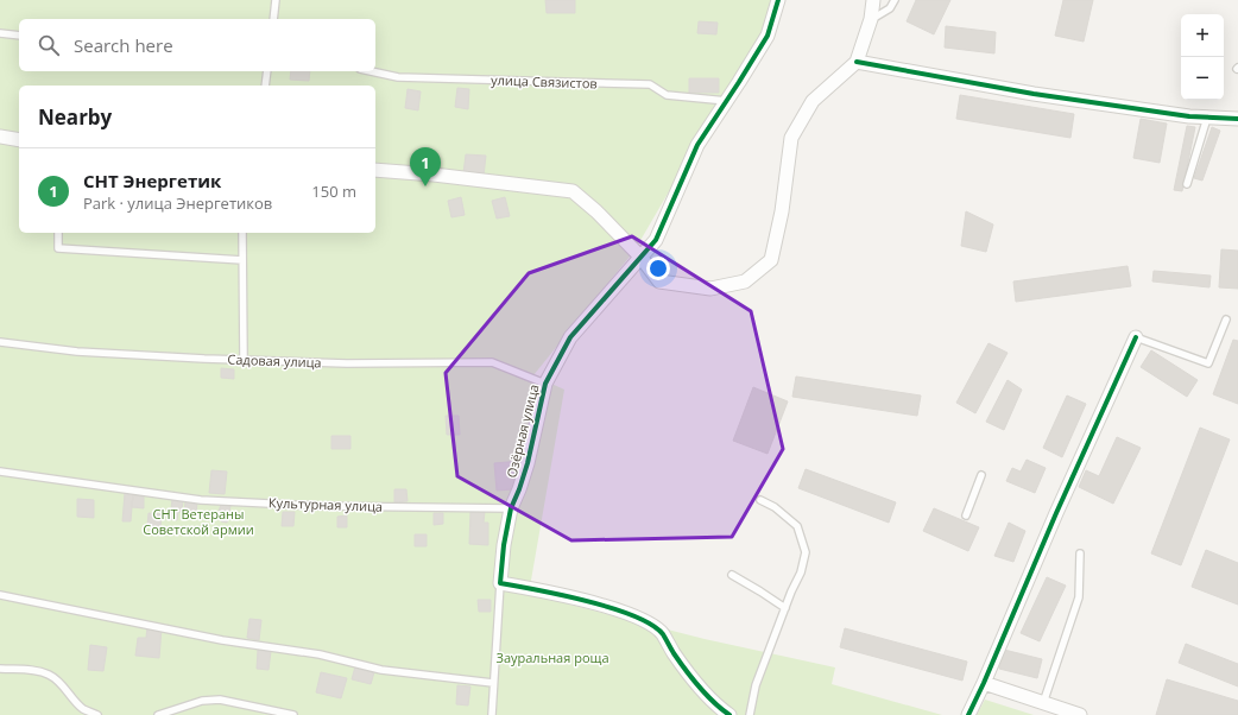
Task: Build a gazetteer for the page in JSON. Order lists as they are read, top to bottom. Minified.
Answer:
{"streets":{"street":["Озёрная улица"],"lane":["улица Связистов","Садовая улица","Культурная улица"]},"crossings":[["улица Связистов","Озёрная улица"],["Садовая улица","Озёрная улица"],["Озёрная улица","Культурная улица"]],"parks":["СНТ Ветераны Советской армии","Зауральная роща"],"page":{"map_buttons":["+","−"],"search":"Search here","heading":"Nearby","pins":"1","list":[{"mark":"1","name":"СНТ Энергетик","note":"Park · улица Энергетиков","value":"150 m"}]}}
